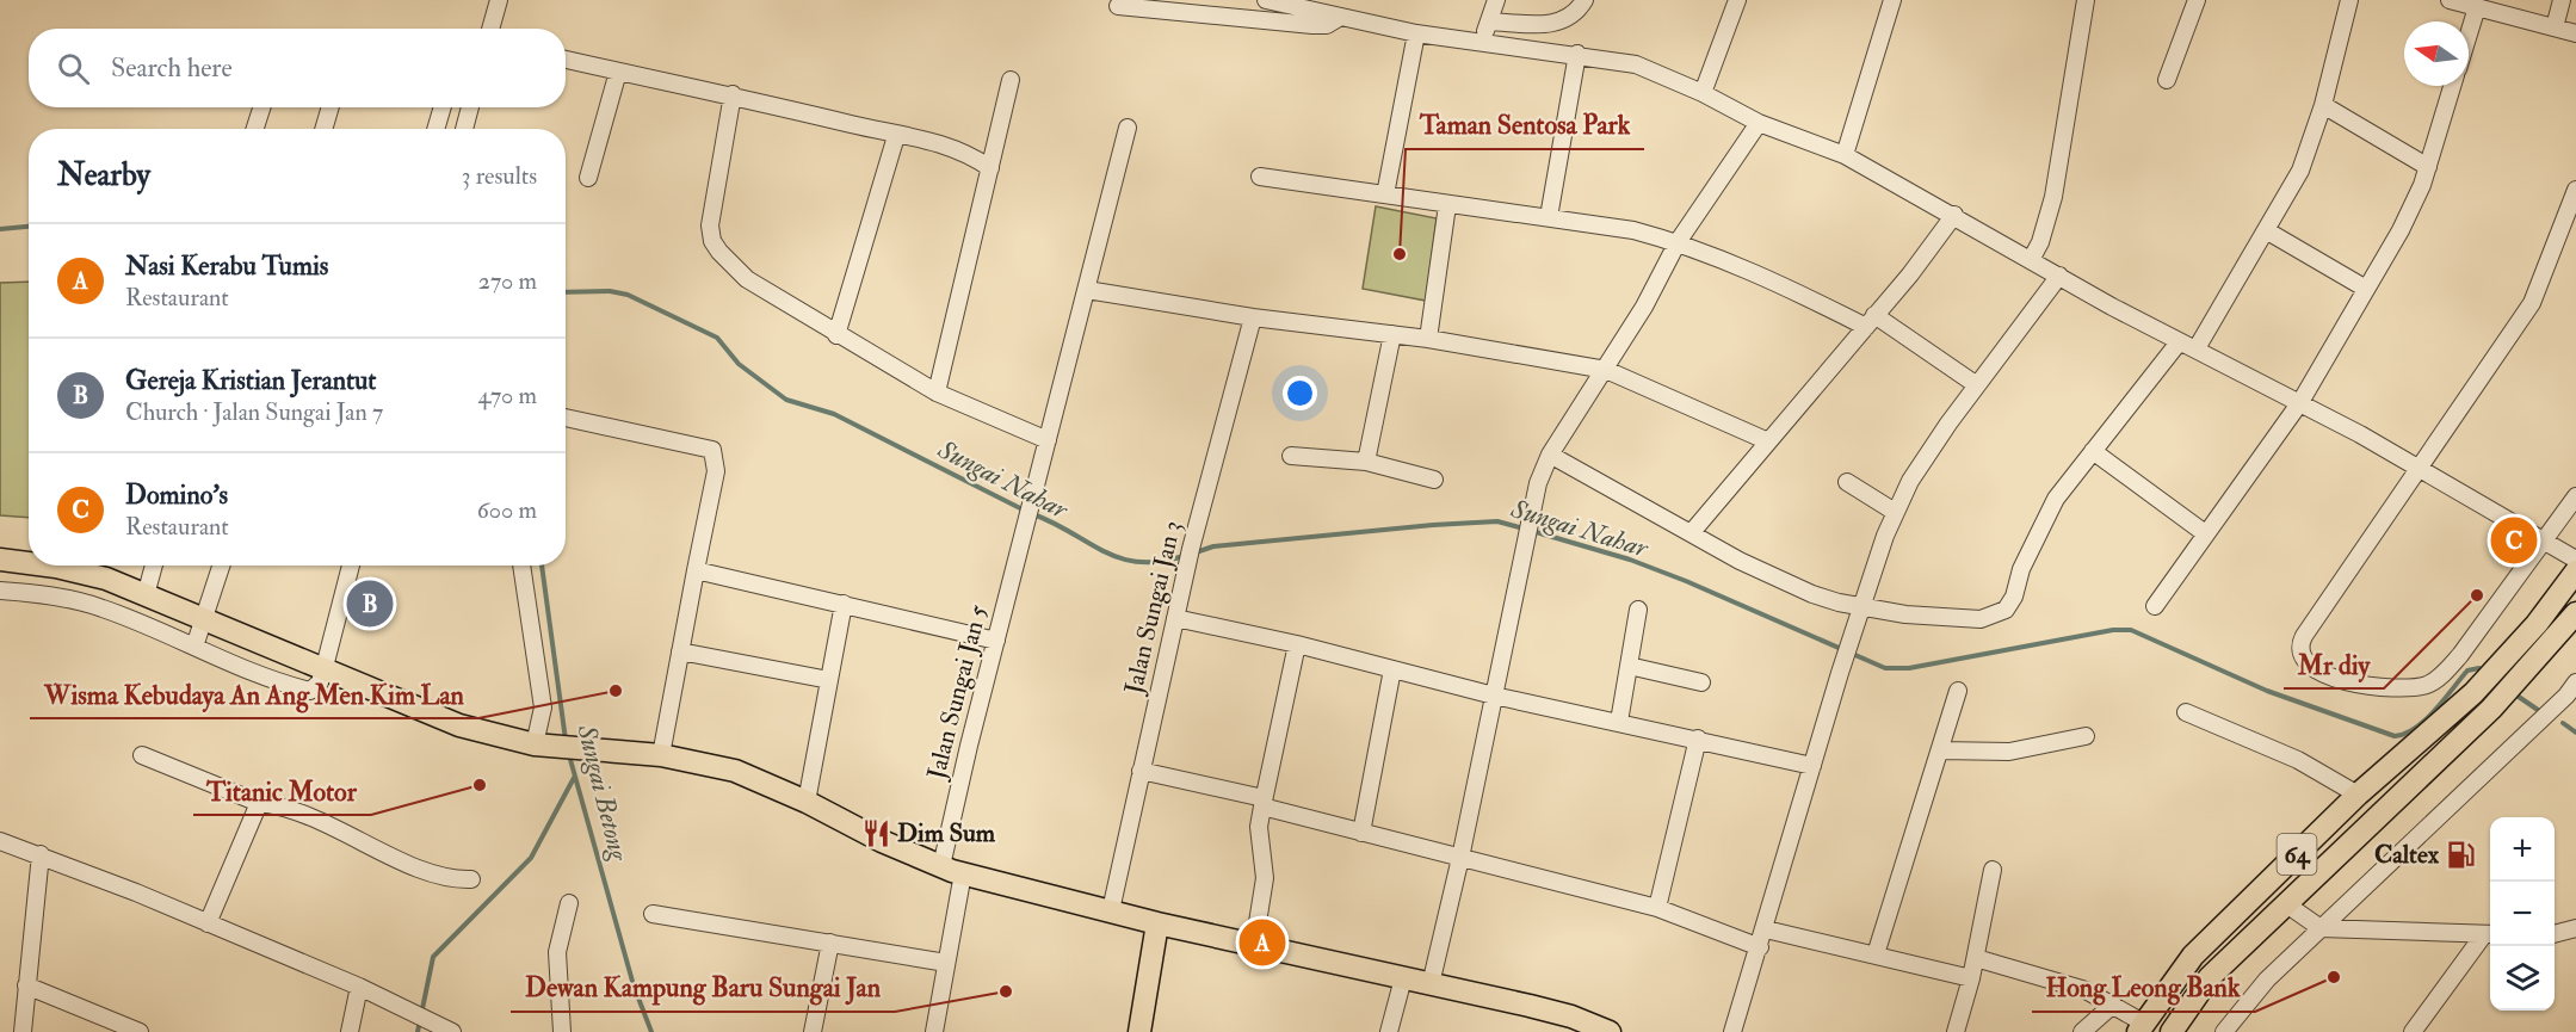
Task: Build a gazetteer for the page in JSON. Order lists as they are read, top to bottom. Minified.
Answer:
{"streets":{"main road":["64"],"street":["Jalan Sungai Jan 3","Jalan Sungai Jan 5"]},"water":["Sungai Nahar","Sungai Betong"],"places":{"other":["Taman Sentosa Park","Mr diy","Wisma Kebudaya An Ang Men Kim Lan","Titanic Motor","Hong Leong Bank","Dewan Kampung Baru Sungai Jan"],"restaurant":["Dim Sum"],"fuel station":["Caltex"]},"north":"left","page":{"search":"Search here","heading":["Nearby","3 results"],"list":[{"mark":"A","name":"Nasi Kerabu Tumis","note":"Restaurant","value":"270 m"},{"mark":"B","name":"Gereja Kristian Jerantut","note":"Church · Jalan Sungai Jan 7","value":"470 m"},{"mark":"C","name":"Domino's","note":"Restaurant","value":"600 m"}],"pins":["C","B","A"],"map_buttons":["+","−"]}}
